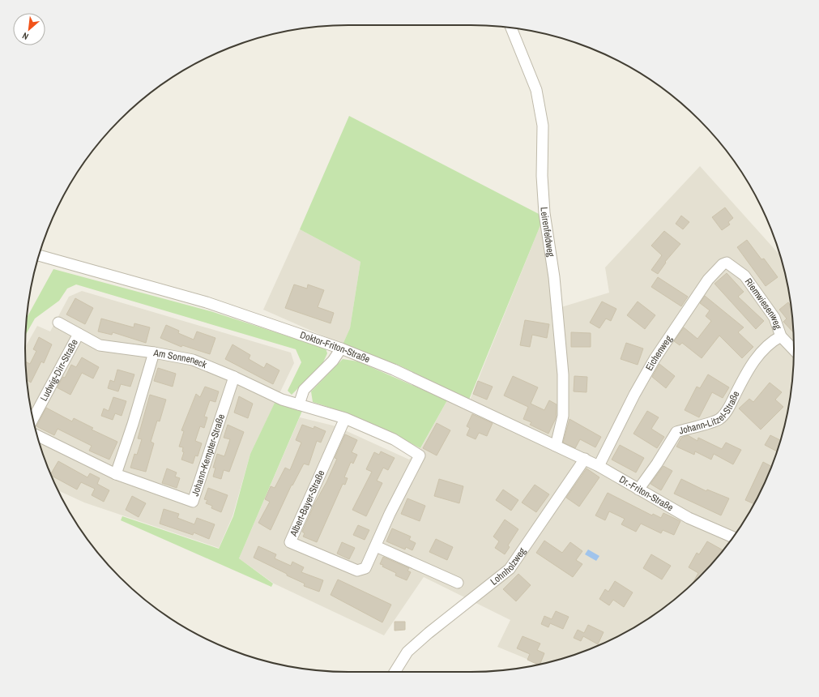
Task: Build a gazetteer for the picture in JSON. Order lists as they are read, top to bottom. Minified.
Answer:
{"streets":{"street":["Leirenfeldweg","Riemwiesenweg","Doktor-Friton-Straße","Eichenweg","Am Sonneneck","Ludwig-Dirr-Straße","Johann-Litzel-Straße","Johann-Kempter-Straße","Dr.-Friton-Straße","Albert-Bayer-Straße","Lohnholzweg"]},"crossings":[["Leirenfeldweg","Doktor-Friton-Straße"],["Leirenfeldweg","Dr.-Friton-Straße"],["Riemwiesenweg","Eichenweg"],["Riemwiesenweg","Johann-Litzel-Straße"],["Doktor-Friton-Straße","Dr.-Friton-Straße"],["Eichenweg","Dr.-Friton-Straße"],["Am Sonneneck","Ludwig-Dirr-Straße"],["Am Sonneneck","Johann-Kempter-Straße"],["Am Sonneneck","Albert-Bayer-Straße"],["Johann-Litzel-Straße","Dr.-Friton-Straße"],["Dr.-Friton-Straße","Lohnholzweg"]],"north":"bottom left"}
